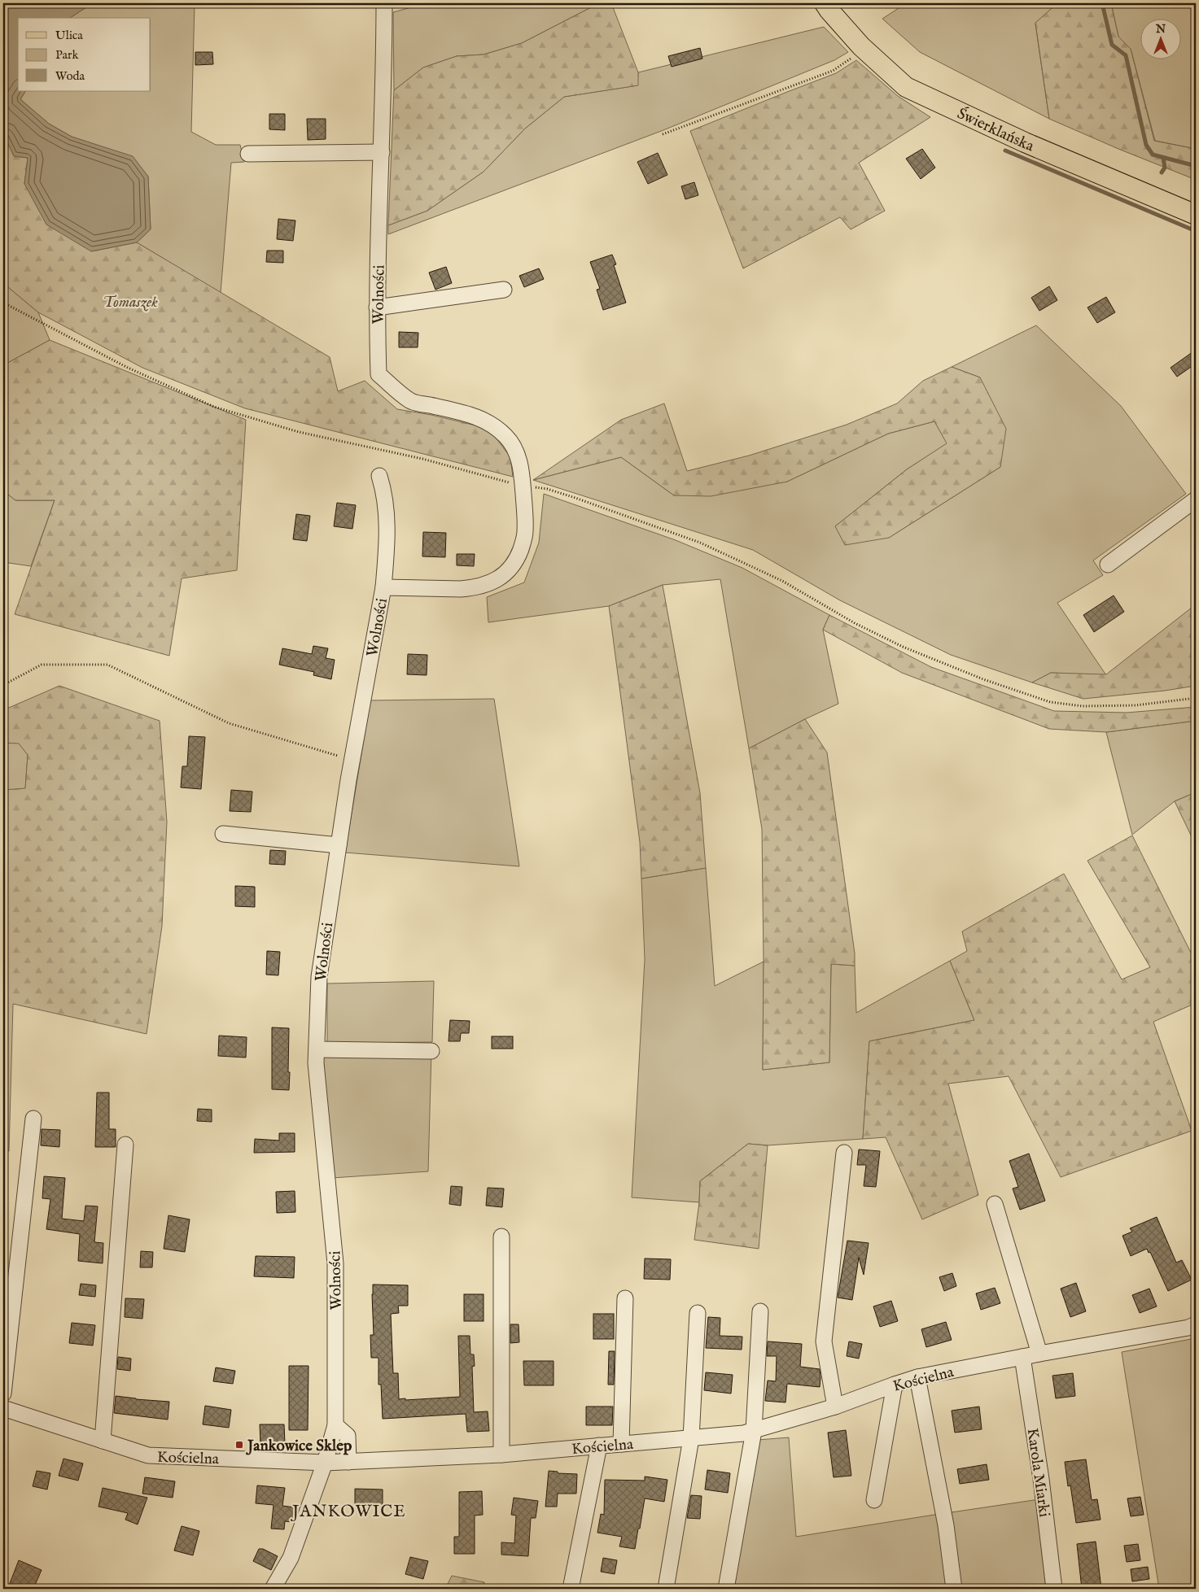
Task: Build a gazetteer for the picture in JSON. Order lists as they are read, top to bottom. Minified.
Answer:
{"streets":{"main road":["Świerklańska"],"street":["Wolności","Kościelna","Karola Miarki"]},"crossings":[["Wolności","Kościelna"],["Kościelna","Karola Miarki"]],"districts":["JANKOWICE"],"parks":["Tomaszek"],"places":{"transit":["Jankowice Sklep"]},"legend":["Ulica","Park","Woda"],"north":"top"}
